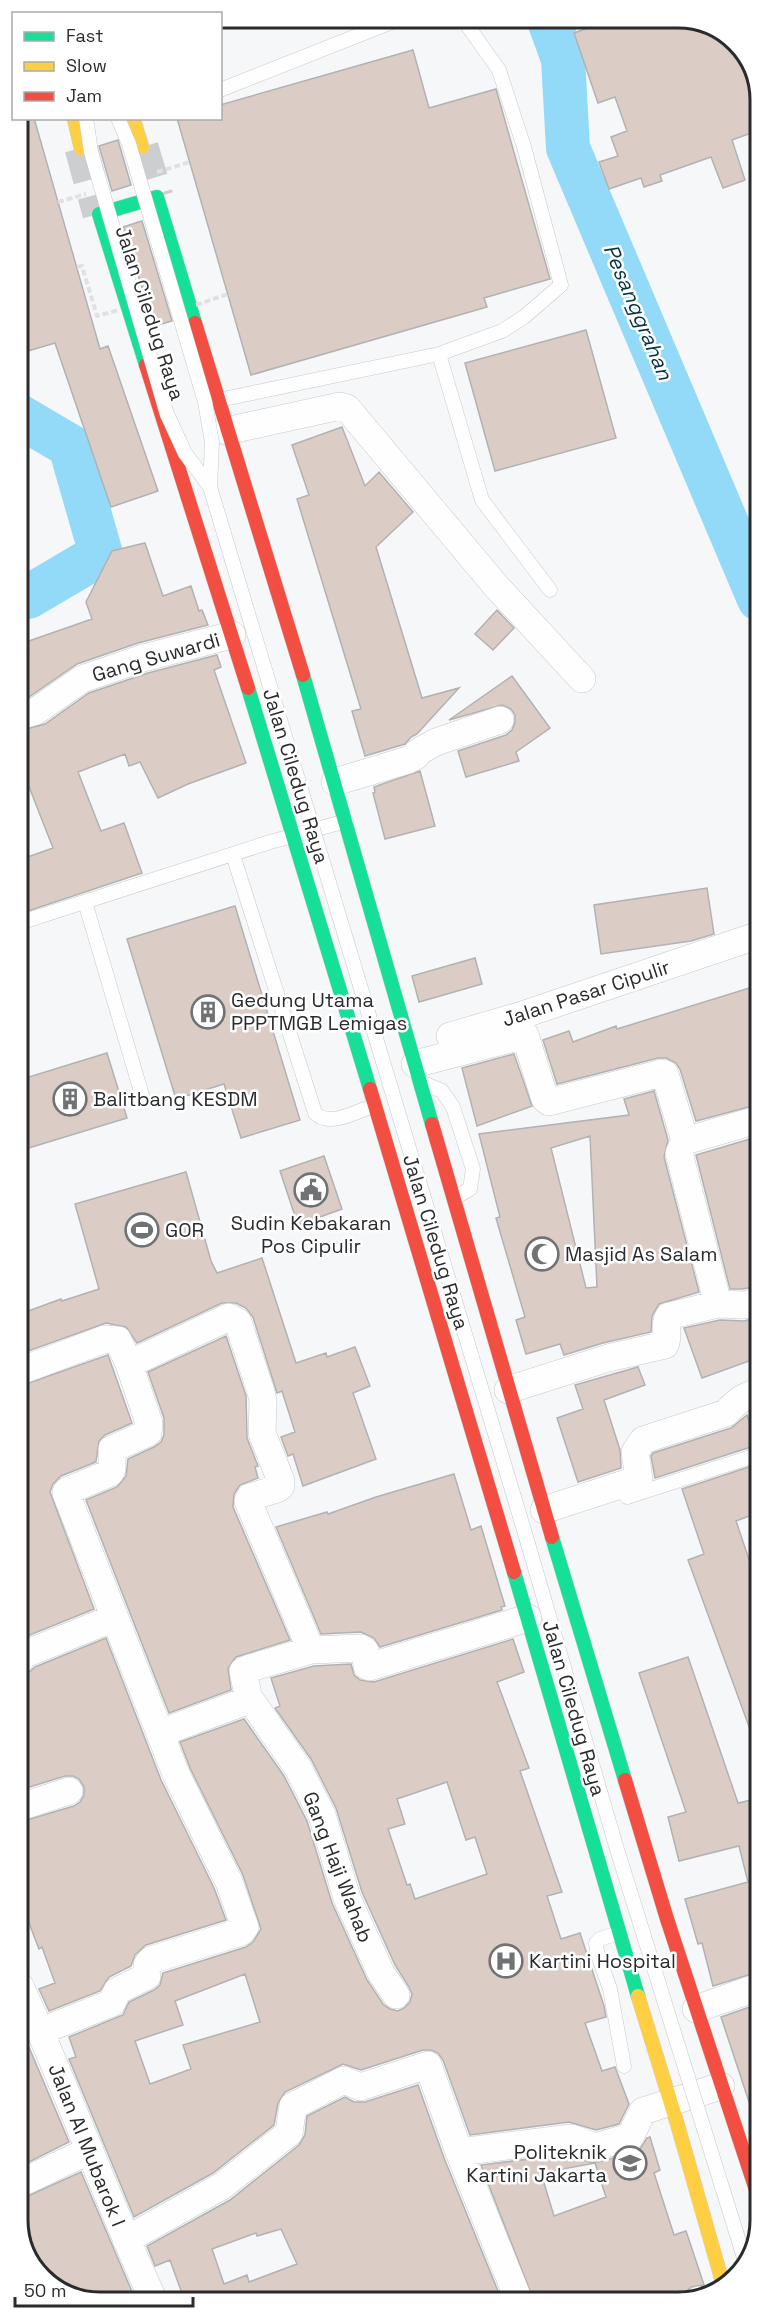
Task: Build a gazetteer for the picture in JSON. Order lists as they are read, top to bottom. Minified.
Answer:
{"streets":{"main road":["Jalan Ciledug Raya"],"street":["Gang Suwardi","Jalan Pasar Cipulir","Gang Haji Wahab","Jalan Al Mubarok I"]},"crossings":[["Jalan Ciledug Raya","Gang Suwardi"],["Jalan Ciledug Raya","Jalan Pasar Cipulir"]],"water":["Pesanggrahan"],"places":{"building":["Gedung Utama PPPTMGB Lemigas","Balitbang KESDM"],"public building":["Sudin Kebakaran Pos Cipulir"],"sports":["GOR"],"mosque":["Masjid As Salam"],"hospital":["Kartini Hospital"],"school or university":["Politeknik Kartini Jakarta"]},"legend":["Fast","Slow","Jam"],"scale_bar":"50 m"}
